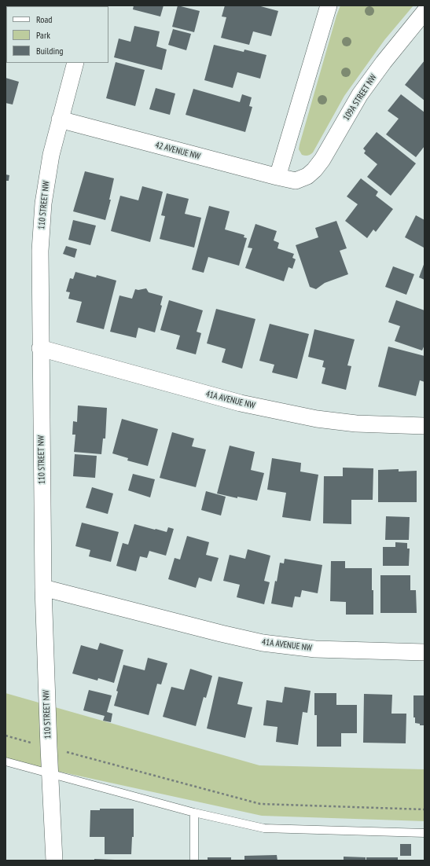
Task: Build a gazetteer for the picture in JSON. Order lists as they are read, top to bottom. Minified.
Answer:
{"streets":{"street":["109A STREET NW","42 AVENUE NW","110 STREET NW","41A AVENUE NW"]},"crossings":[["109A STREET NW","42 AVENUE NW"],["42 AVENUE NW","110 STREET NW"],["110 STREET NW","41A AVENUE NW"]],"legend":["Road","Park","Building"]}
